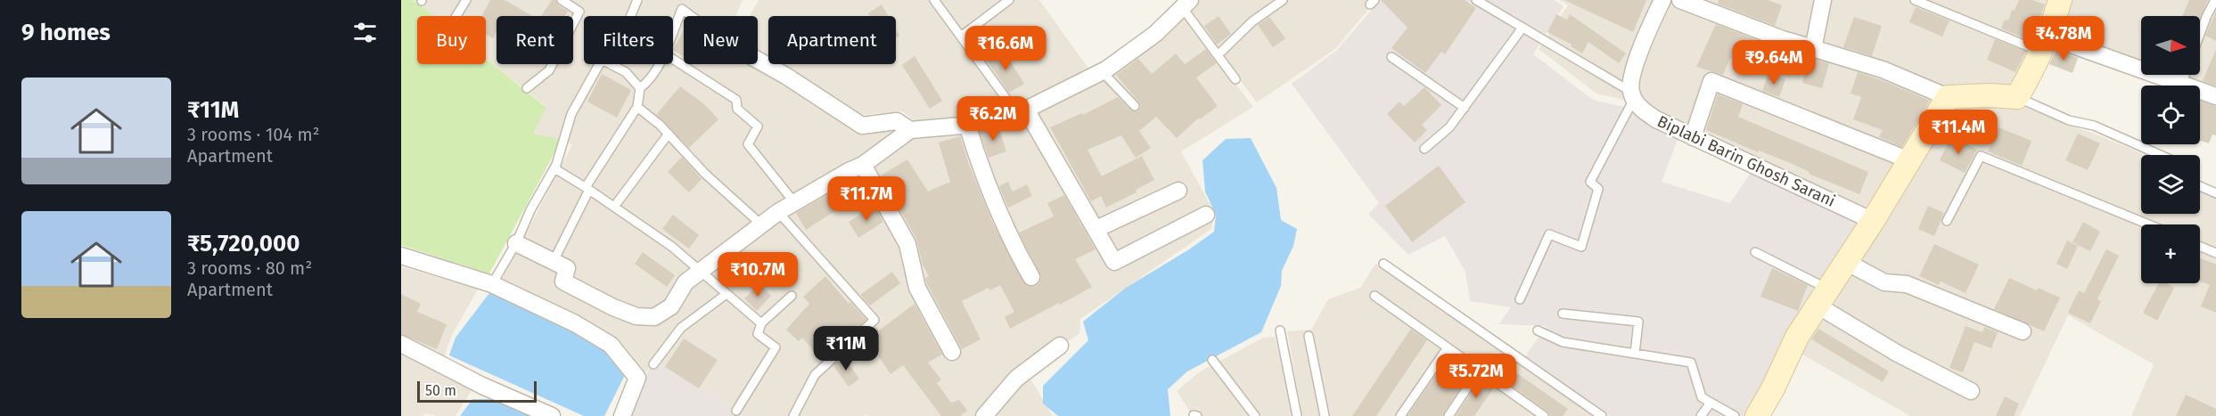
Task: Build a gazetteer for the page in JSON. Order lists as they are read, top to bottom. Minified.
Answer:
{"streets":{"street":["Biplabi Barin Ghosh Sarani"]},"scale_bar":"50 m","north":"right","page":{"heading":"9 homes","map_buttons":"+","price":["₹4.78M","₹16.6M","₹9.64M","₹6.2M","₹11.4M","₹11.7M","₹10.7M","₹11M","₹5.72M"],"chip":["Buy","Rent","Filters","New","Apartment"],"list":[{"name":"₹11M","note":"3 rooms · 104 m² · Apartment"},{"name":"₹5,720,000","note":"3 rooms · 80 m² · Apartment"}],"scale":"50 m"}}
